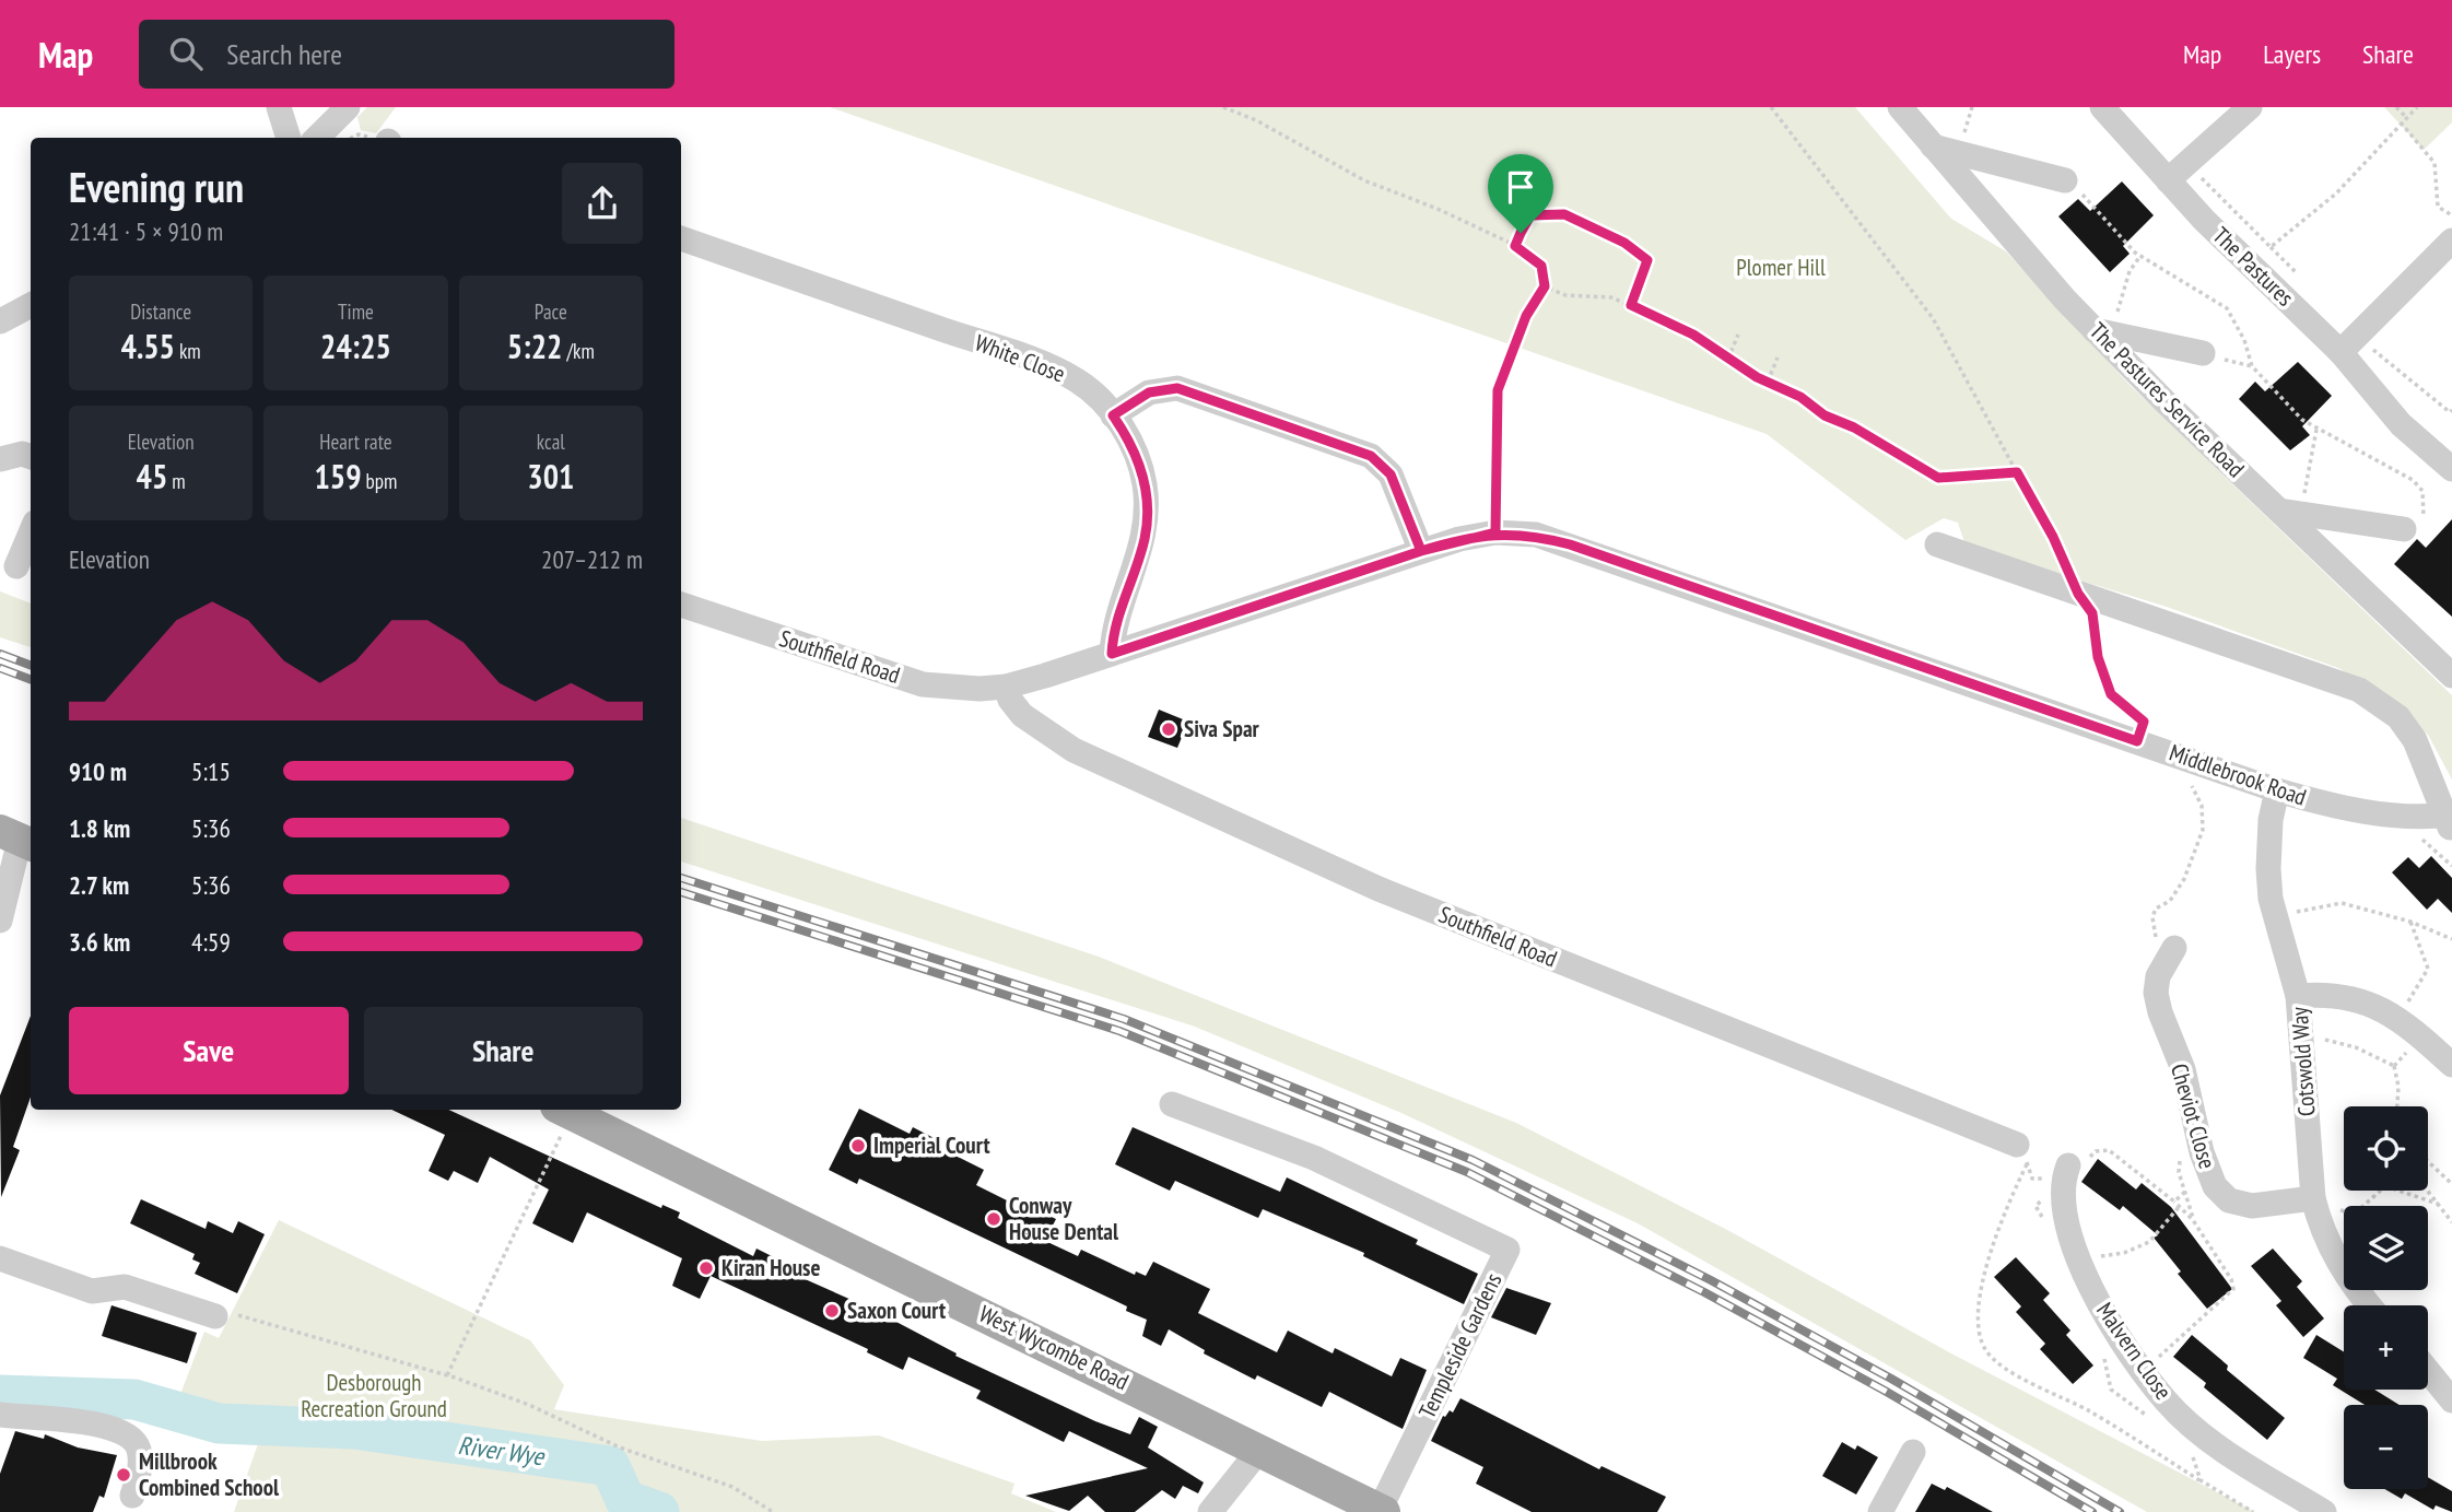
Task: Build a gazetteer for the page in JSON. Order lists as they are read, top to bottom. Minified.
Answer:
{"streets":{"main road":["West Wycombe Road"],"street":["The Pastures","White Close","The Pastures Service Road","Southfield Road","Middlebrook Road","Cotswold Way","Cheviot Close","Templeside Gardens","Malvern Close"]},"crossings":[["White Close","Southfield Road"],["White Close","Middlebrook Road"],["Southfield Road","Middlebrook Road"],["Middlebrook Road","Cotswold Way"],["Cotswold Way","Cheviot Close"],["Templeside Gardens","West Wycombe Road"]],"water":["River Wye"],"parks":["Plomer Hill","Desborough Recreation Ground"],"places":["Siva Spar","Imperial Court","Conway House Dental","Kiran House","Saxon Court","Millbrook Combined School"],"page":{"header":"Map","search":"Search here","nav":["Map","Layers","Share"],"heading":["Evening run","21:41 · 5 × 910 m"],"stats":[["Distance","4.55 km"],["Time","24:25"],["Pace","5:22 /km"],["Elevation","45 m"],["Heart rate","159 bpm"],["kcal","301"]],"chart":["Elevation","207–212 m"],"list":[{"name":"910 m","note":"5:15"},{"name":"1.8 km","note":"5:36"},{"name":"2.7 km","note":"5:36"},{"name":"3.6 km","note":"4:59"}],"buttons":["Save","Share"],"map_buttons":["+","−"]}}
